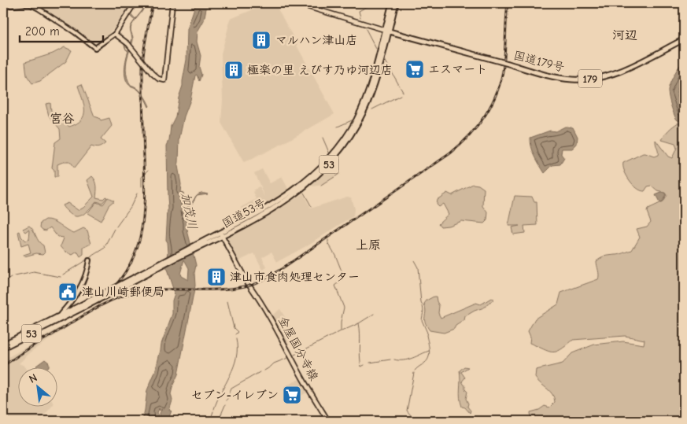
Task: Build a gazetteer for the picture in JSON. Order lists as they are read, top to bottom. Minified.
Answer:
{"streets":{"highway":["国道179号","179","53","国道53号"],"main road":["金屋国分寺線"]},"crossings":[["国道179号","国道53号"],["国道53号","金屋国分寺線"]],"districts":["河辺","宮谷","上原"],"water":["加茂川"],"places":{"building":["マルハン津山店","極楽の里 えびす乃ゆ河辺店","津山市食肉処理センター"],"supermarket":["エスマート","セブン-イレブン"],"public building":["津山川崎郵便局"]},"scale_bar":"200 m","north":"top left"}
